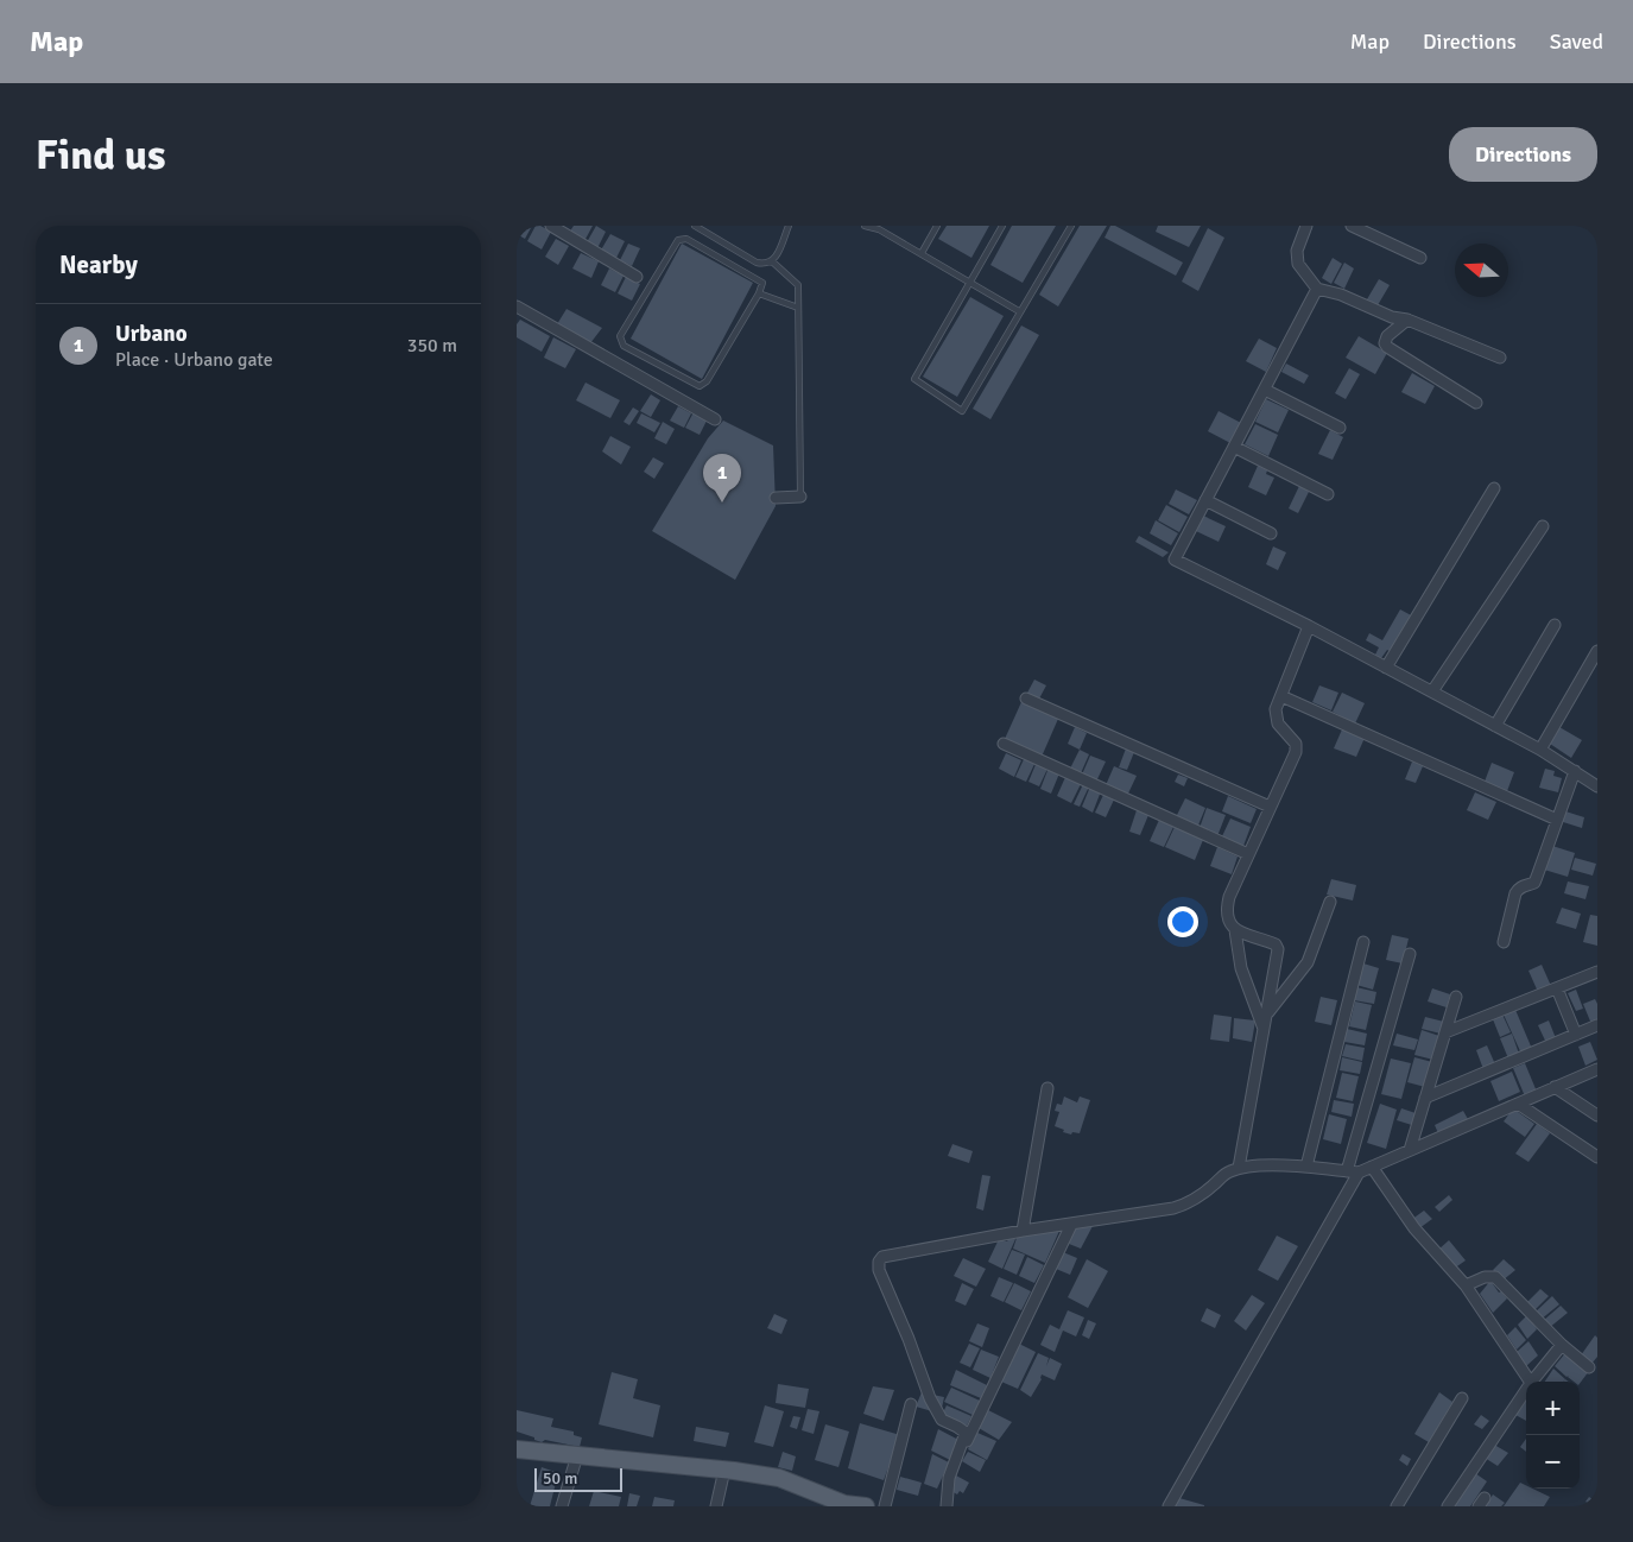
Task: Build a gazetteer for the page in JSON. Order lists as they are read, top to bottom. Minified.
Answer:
{"scale_bar":"50 m","north":"left","page":{"header":"Map","nav":["Map","Directions","Saved"],"buttons":"Directions","title":"Find us","heading":"Nearby","list":[{"mark":"1","name":"Urbano","note":"Place · Urbano gate","value":"350 m"}],"pins":"1","map_buttons":["+","−"],"scale":"50 m"}}
